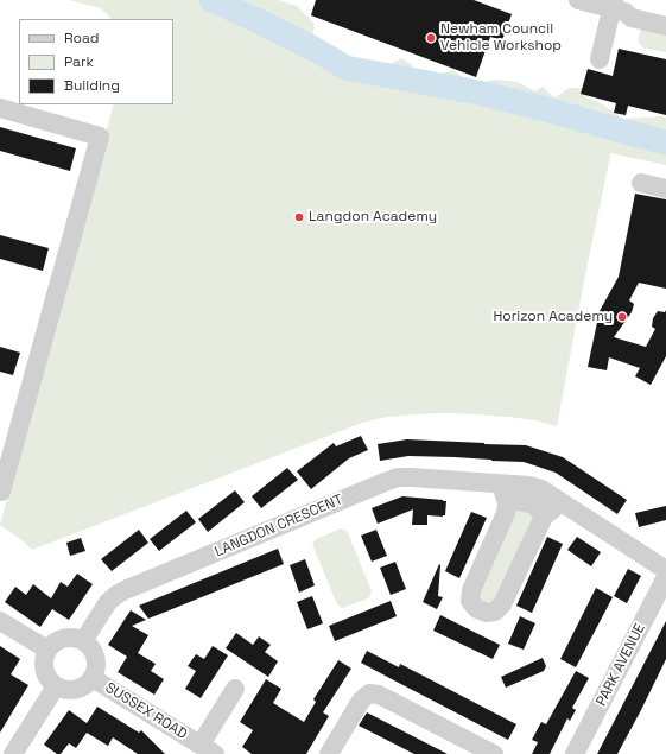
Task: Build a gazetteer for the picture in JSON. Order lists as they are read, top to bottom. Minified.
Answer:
{"streets":{"street":["LANGDON CRESCENT","PARK AVENUE","SUSSEX ROAD"]},"crossings":[["LANGDON CRESCENT","SUSSEX ROAD"]],"places":["Newham Council Vehicle Workshop","Langdon Academy","Horizon Academy"],"legend":["Road","Park","Building"]}
